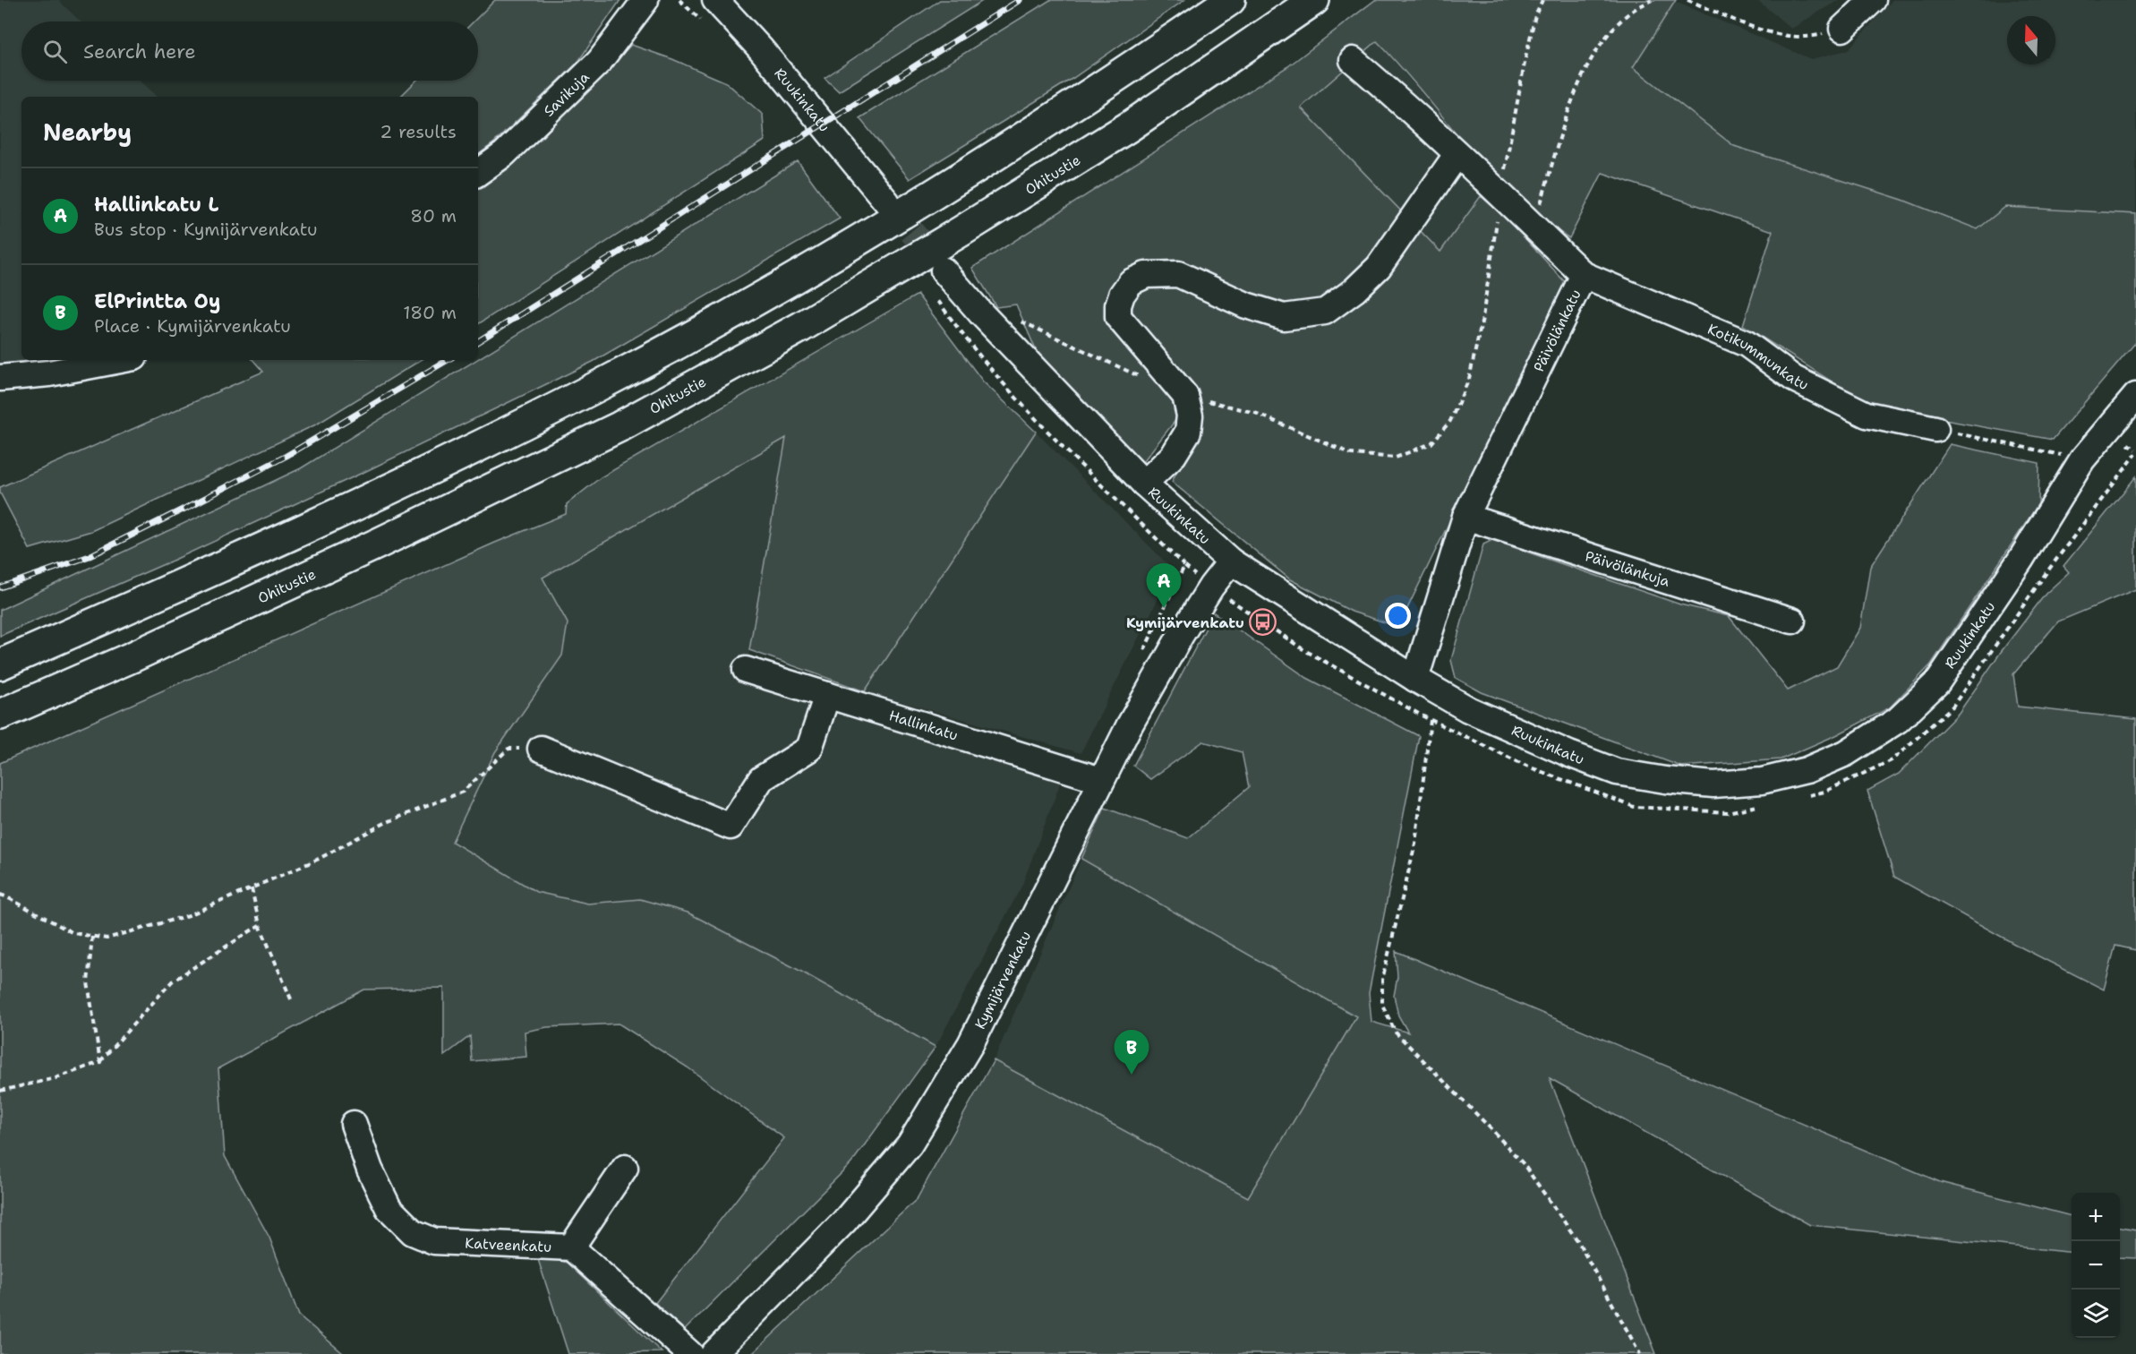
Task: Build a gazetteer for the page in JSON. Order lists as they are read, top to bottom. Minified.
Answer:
{"streets":{"highway":["Ohitustie"],"street":["Savikuja","Ruukinkatu","Päivölänkatu","Kotikummunkatu","Päivölänkuja","Hallinkatu","Kymijärvenkatu","Katveenkatu"]},"crossings":[["Ruukinkatu","Päivölänkatu"],["Ruukinkatu","Kymijärvenkatu"],["Päivölänkatu","Kotikummunkatu"],["Päivölänkatu","Päivölänkuja"],["Hallinkatu","Kymijärvenkatu"]],"places":{"bus stop":["Kymijärvenkatu"]},"north":"top","page":{"search":"Search here","heading":["Nearby","2 results"],"list":[{"mark":"A","name":"Hallinkatu L","note":"Bus stop · Kymijärvenkatu","value":"80 m"},{"mark":"B","name":"ElPrintta Oy","note":"Place · Kymijärvenkatu","value":"180 m"}],"pins":["A","B"],"map_buttons":["+","−"]}}
